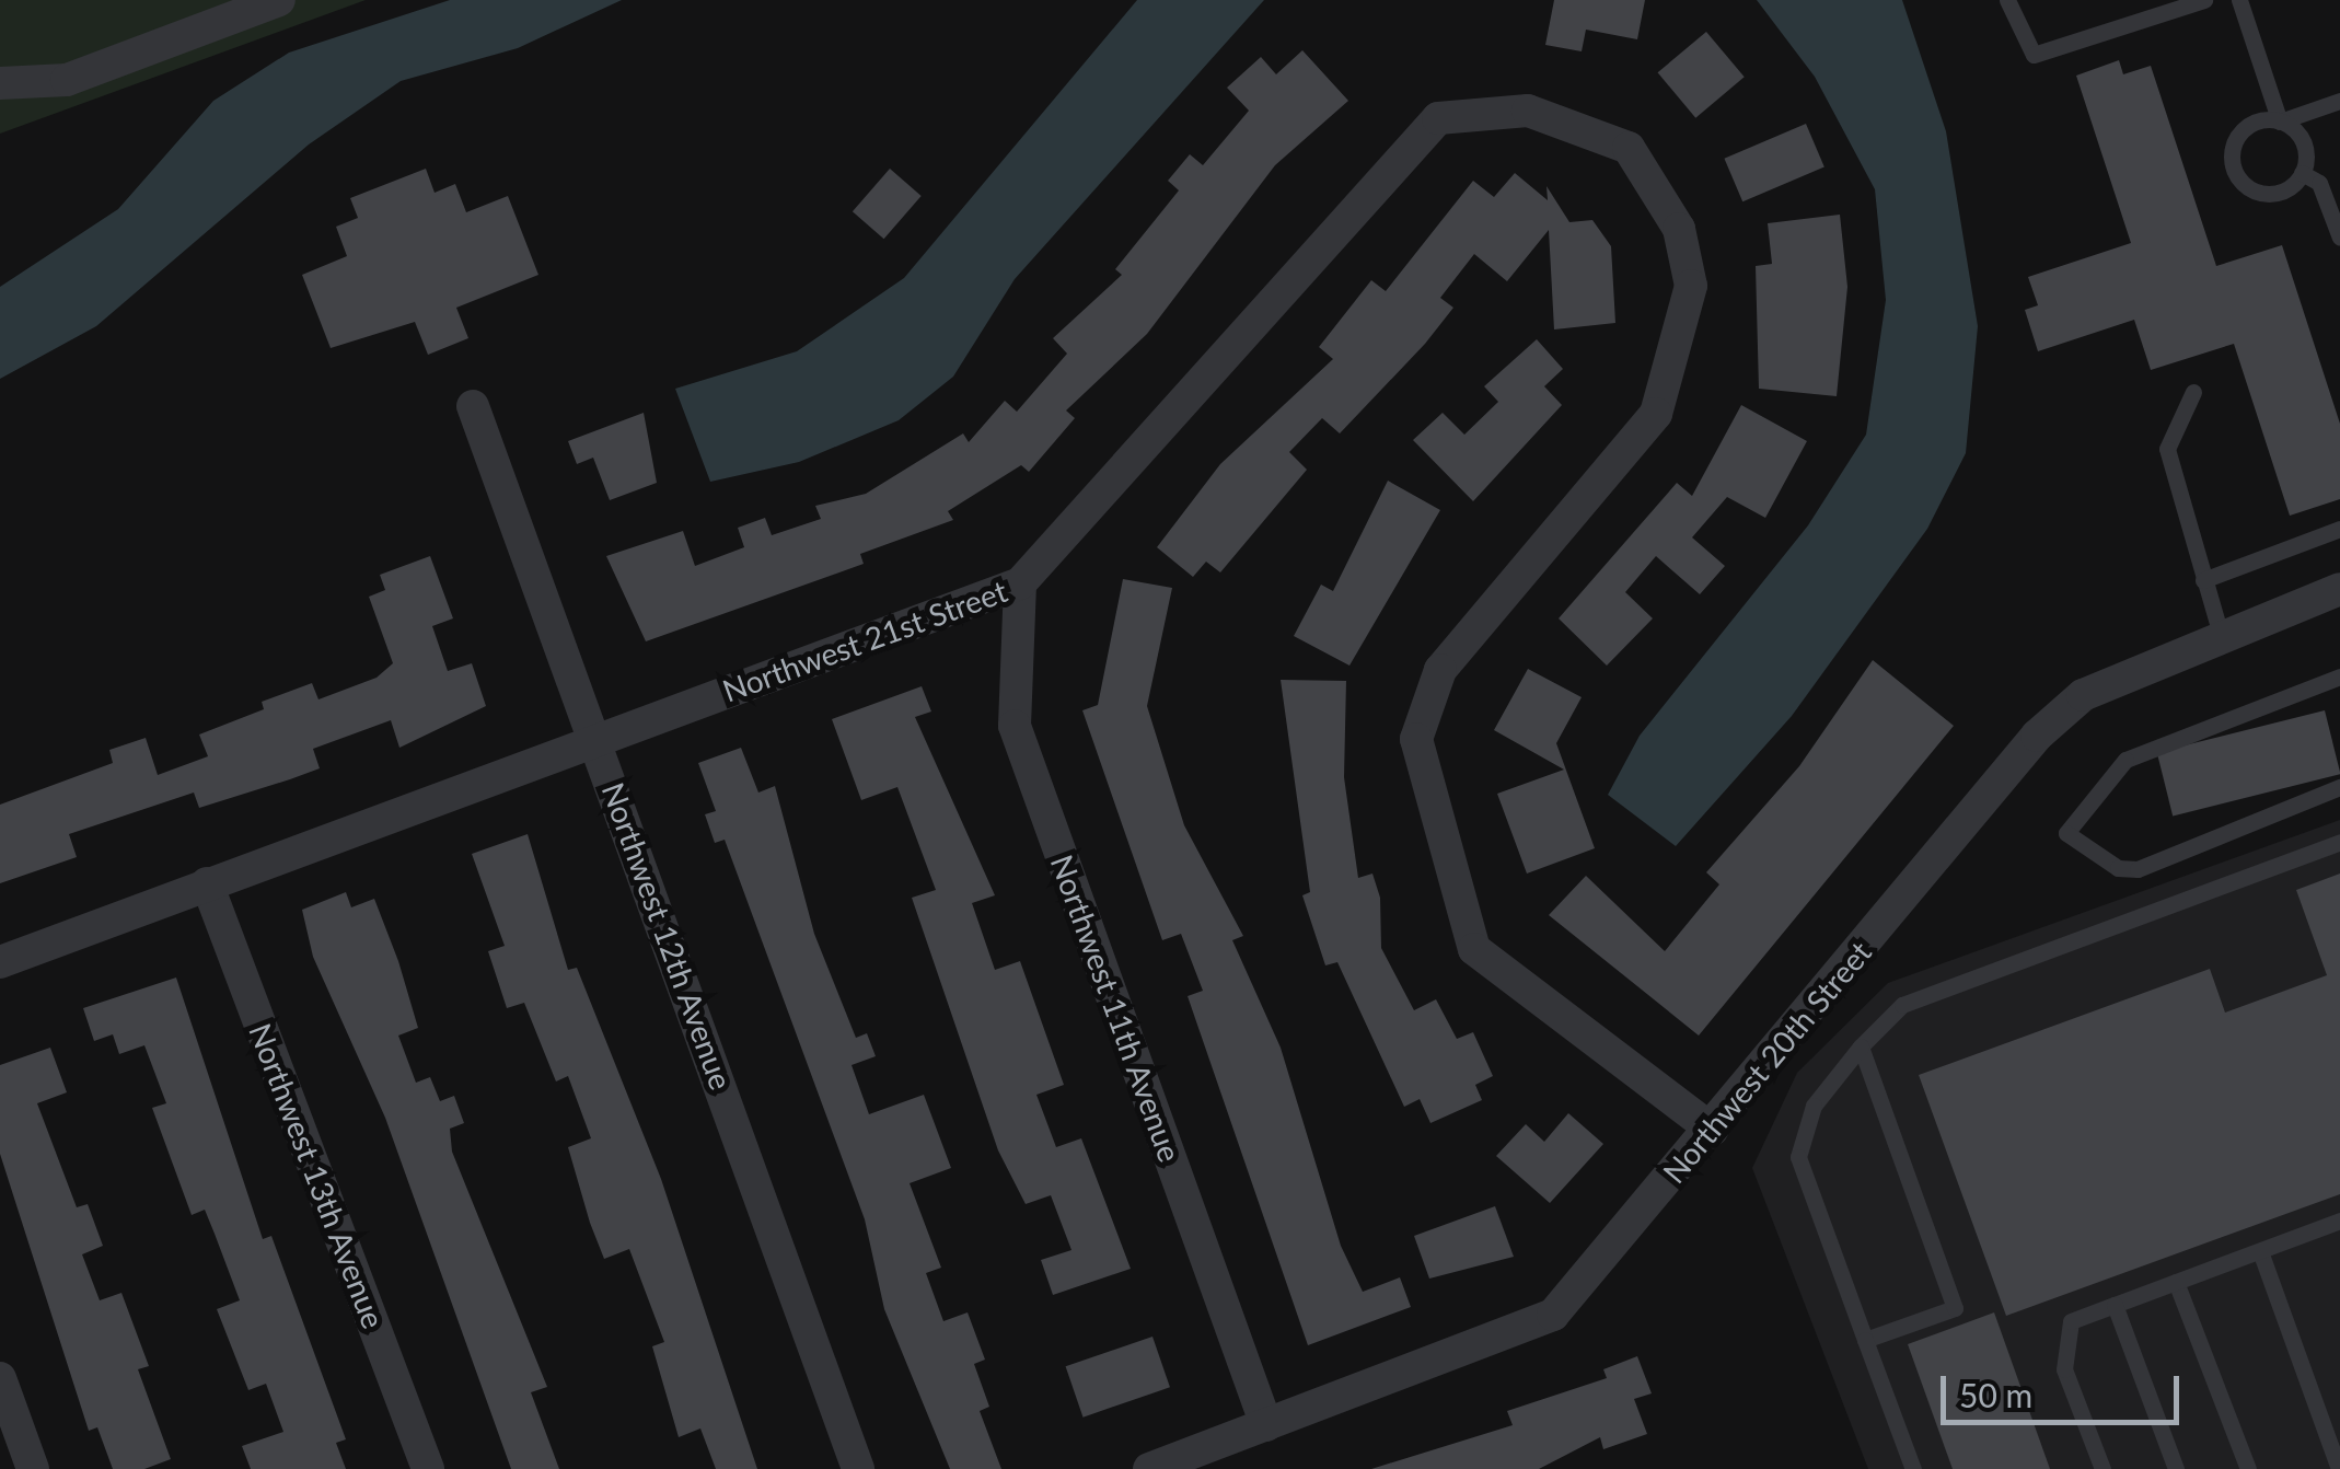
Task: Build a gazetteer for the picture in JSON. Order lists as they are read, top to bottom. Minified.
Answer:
{"streets":{"street":["Northwest 21st Street","Northwest 12th Avenue","Northwest 11th Avenue","Northwest 20th Street","Northwest 13th Avenue"]},"crossings":[["Northwest 21st Street","Northwest 12th Avenue"],["Northwest 21st Street","Northwest 11th Avenue"],["Northwest 21st Street","Northwest 20th Street"],["Northwest 21st Street","Northwest 13th Avenue"],["Northwest 11th Avenue","Northwest 20th Street"]],"scale_bar":"50 m"}
